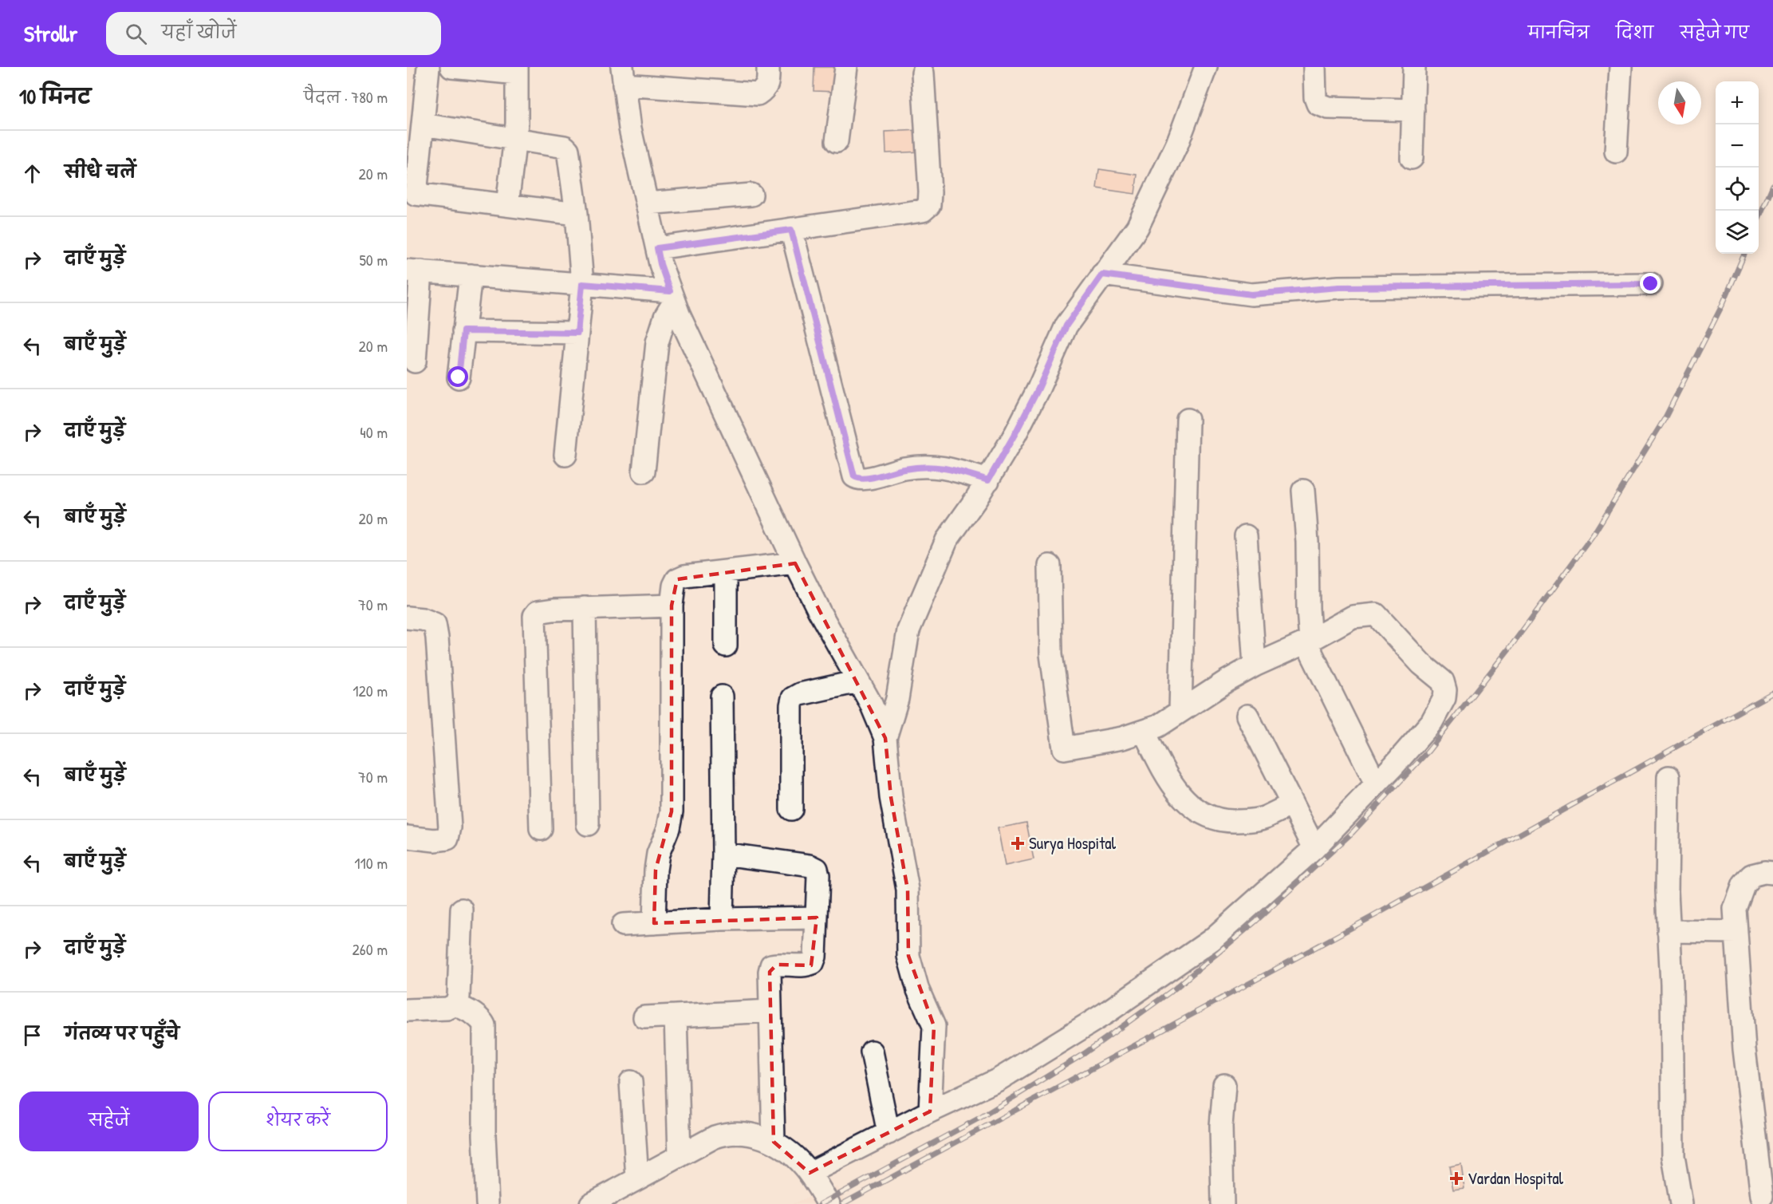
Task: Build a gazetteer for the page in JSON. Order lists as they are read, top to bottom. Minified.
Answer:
{"places":{"health":["Surya Hospital","Vardan Hospital"]},"north":"bottom","page":{"header":"Strollr","search":"यहाँ खोजें","nav":["मानचित्र","दिशा","सहेजे गए"],"heading":["10 मिनट","पैदल · 780 m"],"map_buttons":["+","−"],"list":[["सीधे चलें","20 m"],["दाएँ मुड़ें","50 m"],["बाएँ मुड़ें","20 m"],["दाएँ मुड़ें","40 m"],["बाएँ मुड़ें","20 m"],["दाएँ मुड़ें","70 m"],["दाएँ मुड़ें","120 m"],["बाएँ मुड़ें","70 m"],["बाएँ मुड़ें","110 m"],["दाएँ मुड़ें","260 m"],"गंतव्य पर पहुँचे"],"buttons":["सहेजें","शेयर करें"]}}
